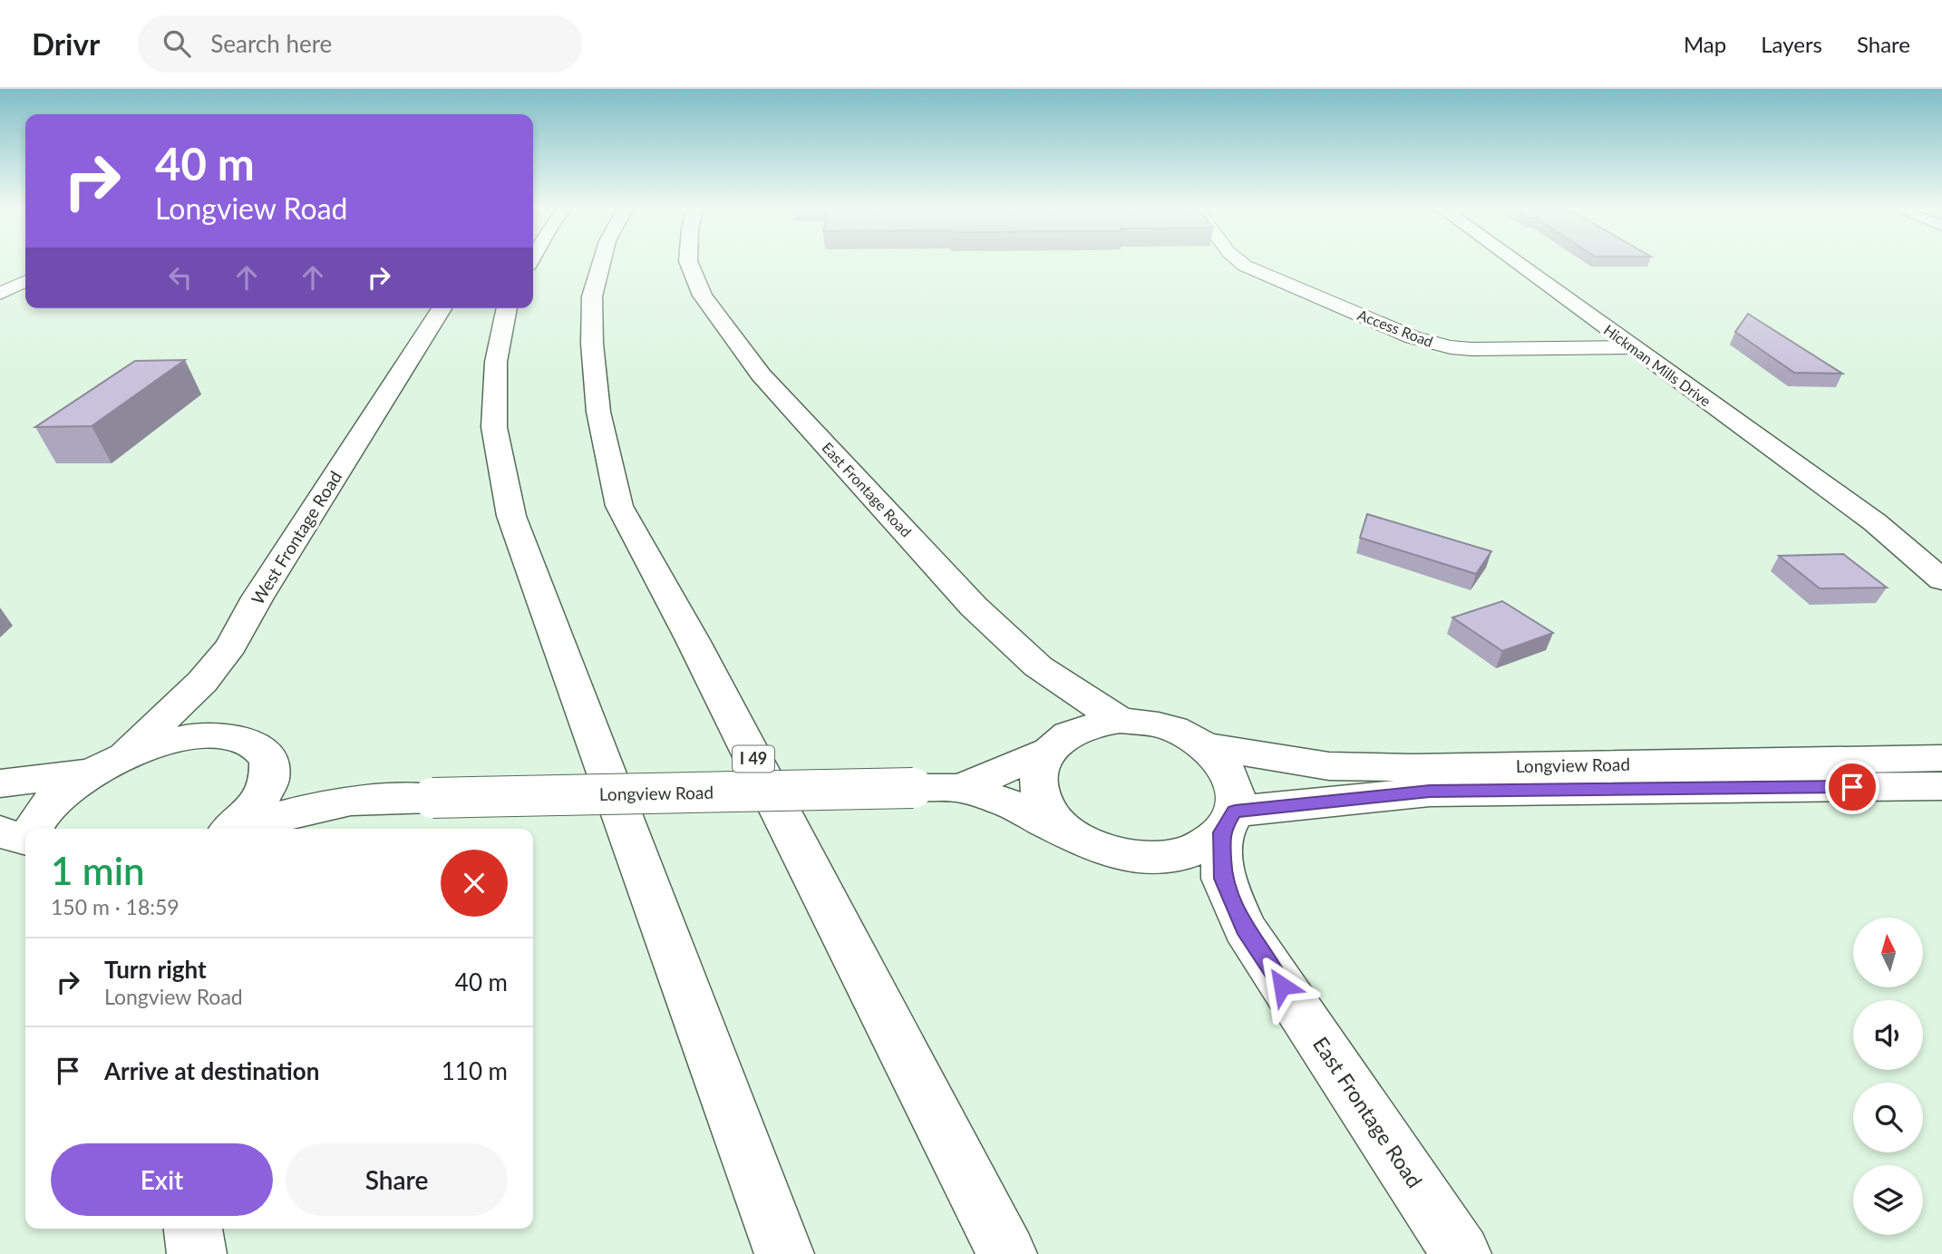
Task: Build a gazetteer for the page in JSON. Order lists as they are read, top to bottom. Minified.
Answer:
{"streets":{"main road":["Hickman Mills Drive","East Frontage Road","West Frontage Road","I 49","Longview Road"],"street":["Access Road"]},"crossings":[["Access Road","Hickman Mills Drive"],["East Frontage Road","Longview Road"]],"north":"top","page":{"header":"Drivr","search":"Search here","nav":["Map","Layers","Share"],"turn":["40 m","Longview Road"],"heading":["1 min","150 m · 18:59"],"list":[{"name":"Turn right","note":"Longview Road","value":"40 m"},{"name":"Arrive at destination","value":"110 m"}],"buttons":["Exit","Share"]}}
